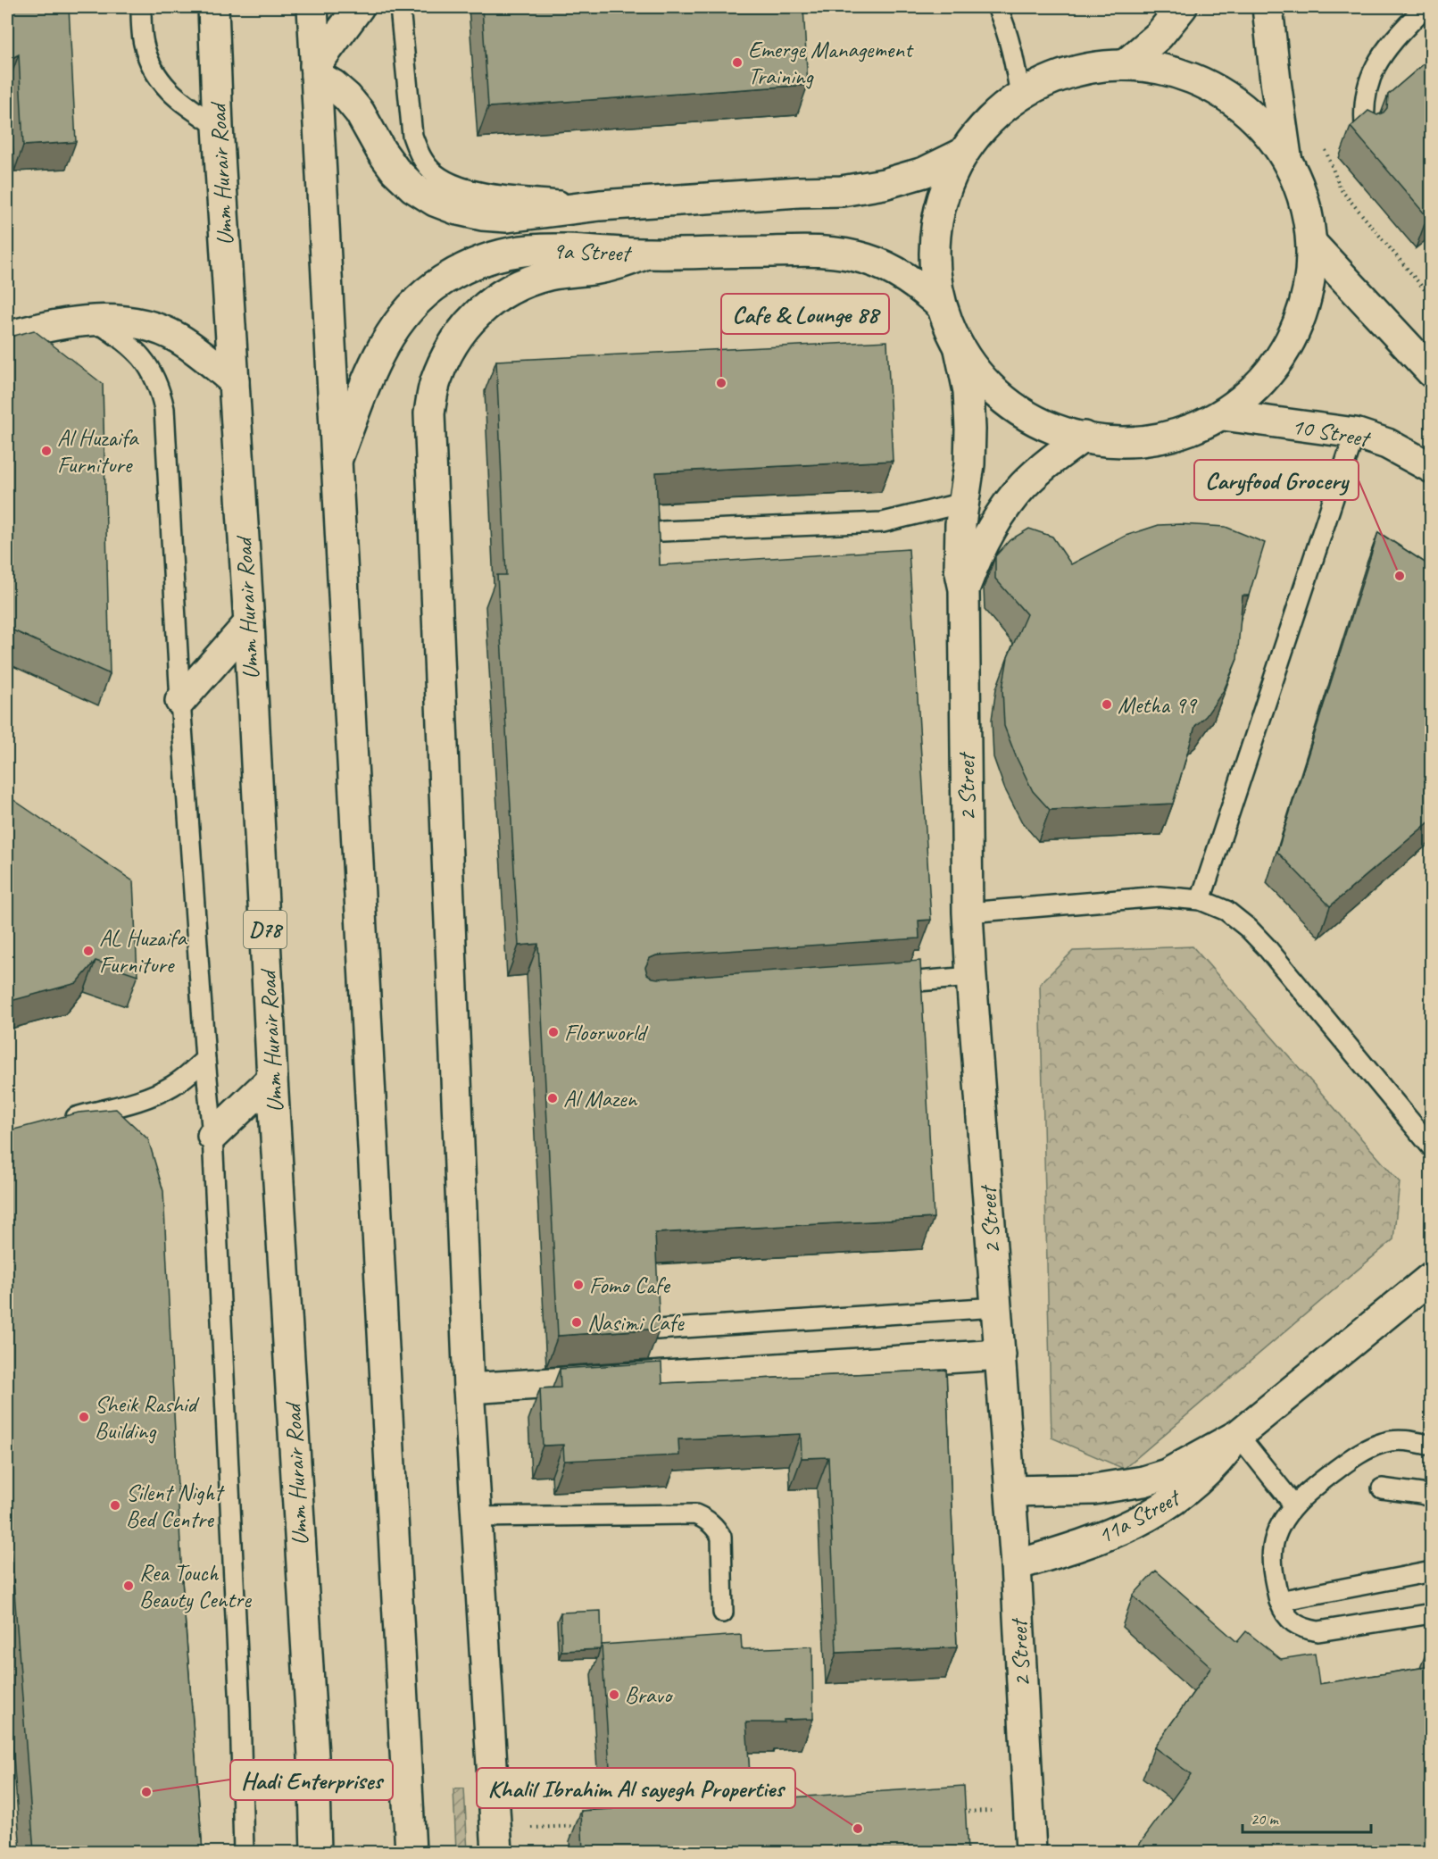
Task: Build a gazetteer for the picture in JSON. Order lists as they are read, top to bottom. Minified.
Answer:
{"streets":{"main road":["Umm Hurair Road","9a Street","10 Street","2 Street","D78","11a Street"]},"crossings":[["2 Street","11a Street"]],"places":["Emerge Management Training","Cafe & Lounge 88","Al Huzaifa Furniture","Caryfood Grocery","Metha 99","AL Huzaifa Furniture","Floorworld","Al Mazen","Fomo Cafe","Nasimi Cafe","Sheik Rashid Building","Silent Night Bed Centre","Rea Touch Beauty Centre","Bravo","Hadi Enterprises","Khalil Ibrahim Al sayegh Properties"],"scale_bar":"20 m"}
